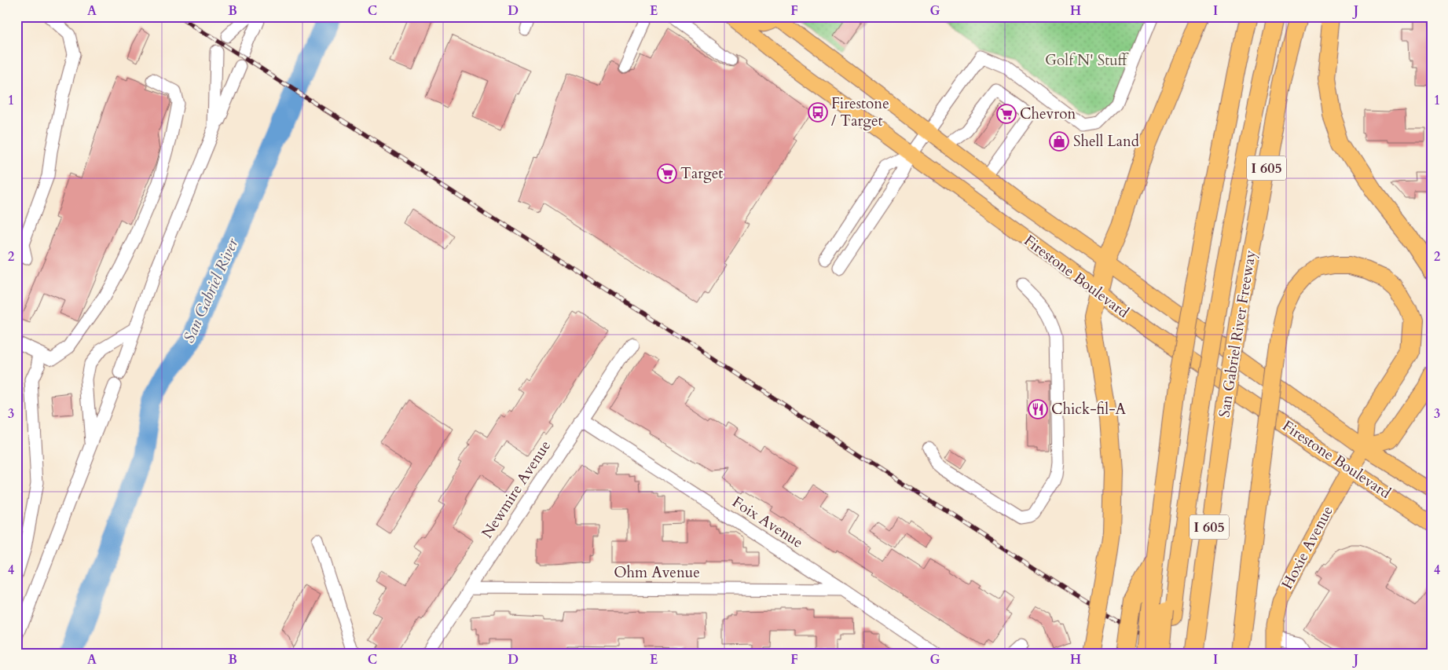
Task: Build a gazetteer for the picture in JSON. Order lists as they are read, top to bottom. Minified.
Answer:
{"streets":{"highway":["I 605","San Gabriel River Freeway"],"main road":["Firestone Boulevard","Hoxie Avenue"],"street":["Newmire Avenue","Foix Avenue","Ohm Avenue"]},"crossings":[["Firestone Boulevard","Hoxie Avenue"],["Newmire Avenue","Foix Avenue"],["Newmire Avenue","Ohm Avenue"],["Foix Avenue","Ohm Avenue"]],"water":["San Gabriel River"],"parks":["Golf N' Stuff"],"places":{"bus stop":["Firestone / Target"],"supermarket":["Chevron","Target"],"shop":["Shell Land"],"restaurant":["Chick-fil-A"]},"grid":{"columns":["A","B","C","D","E","F","G","H","I","J"],"rows":["1","2","3","4"]}}
